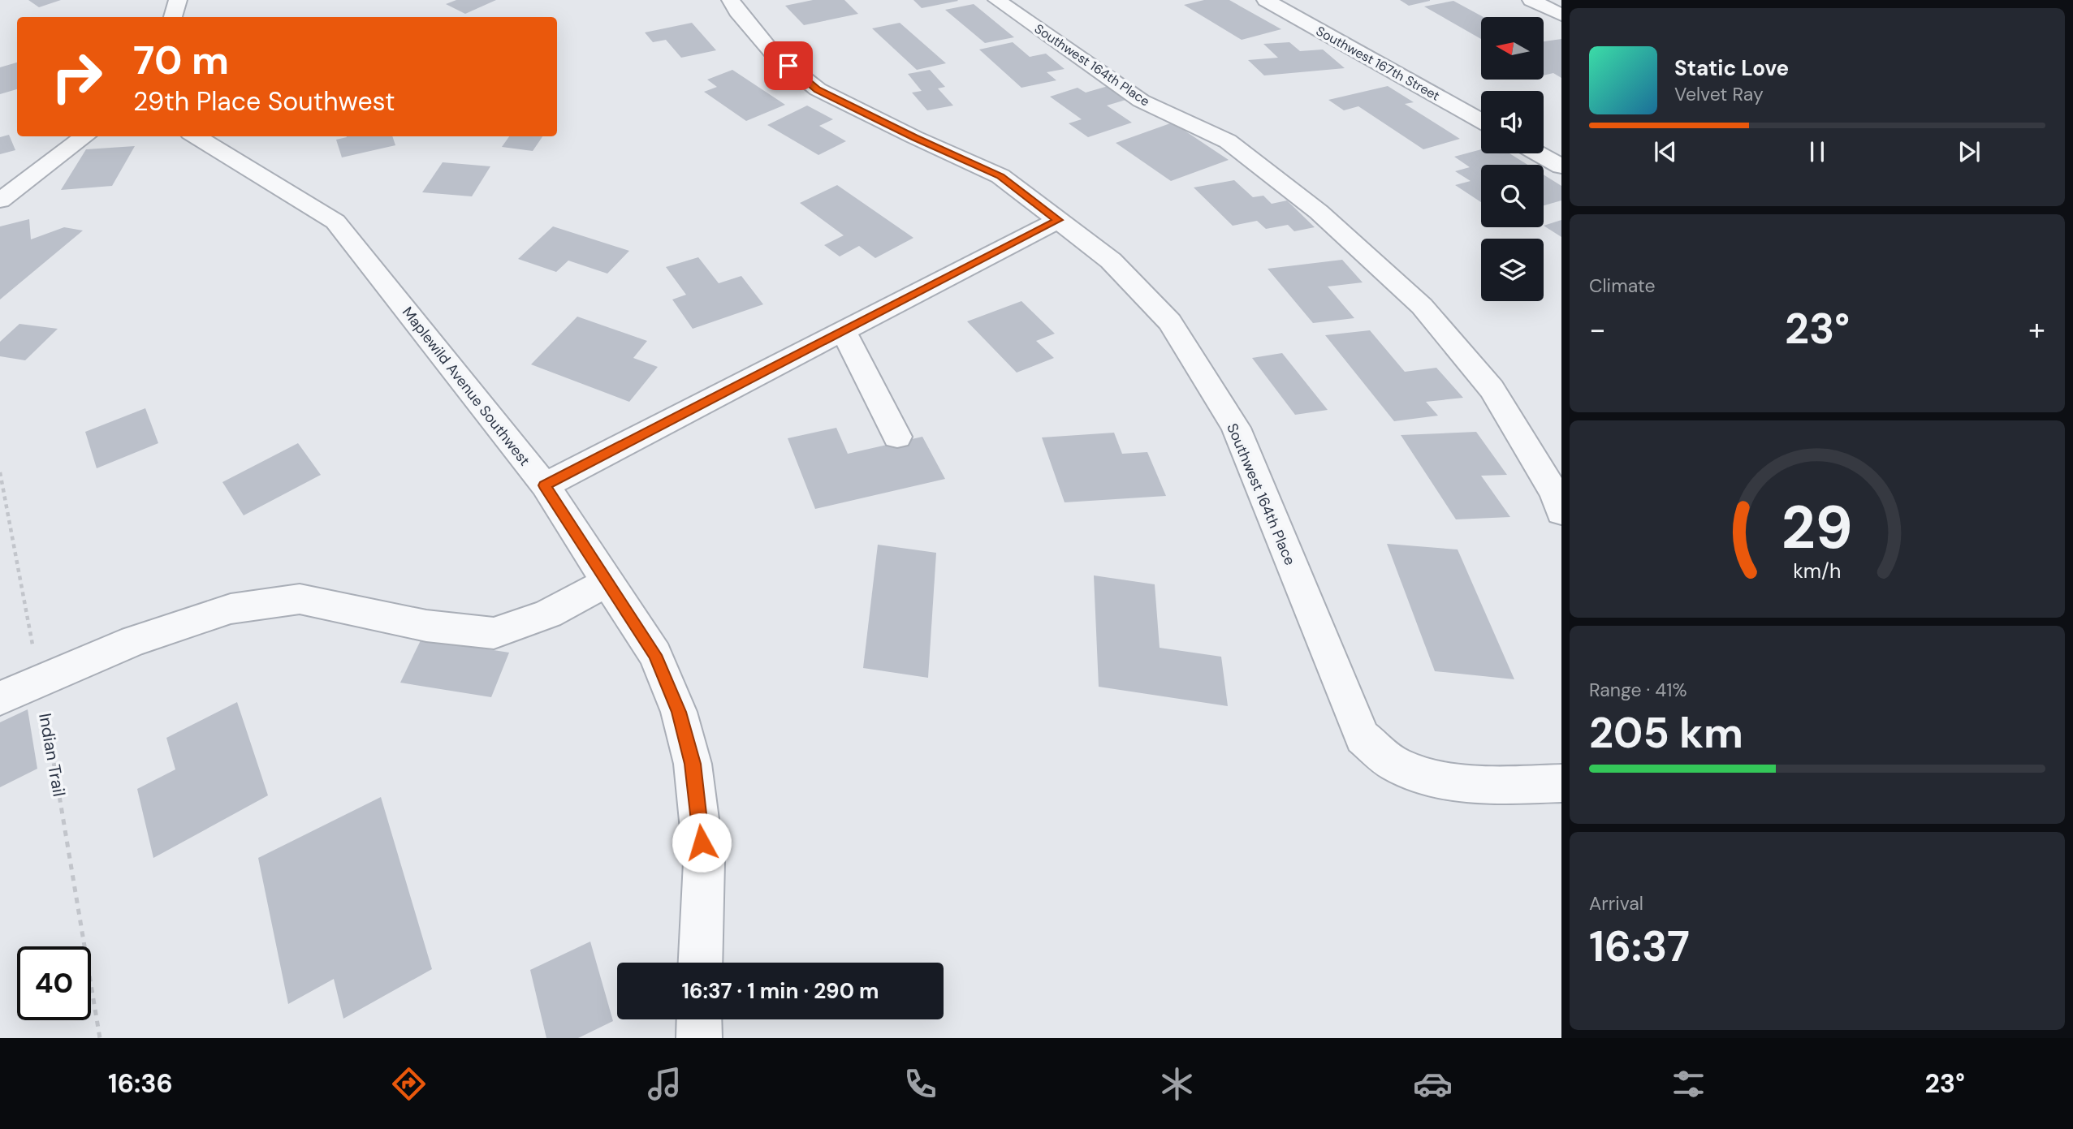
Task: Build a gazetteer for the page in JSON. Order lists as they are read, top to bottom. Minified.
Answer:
{"streets":{"street":["Southwest 167th Street","Southwest 164th Place","Maplewild Avenue Southwest"],"path":["Indian Trail"]},"north":"left","page":{"turn":["70 m","29th Place Southwest"],"song":["Static Love","Velvet Ray"],"tile":["Climate",["Range · 41%","205 km"],["Arrival","16:37"]],"heat":["−","23°","+"],"limit":"40","trip":"16:37 · 1 min · 290 m","tabs":["16:36","23°"],"gauge":["29","km/h"]}}
